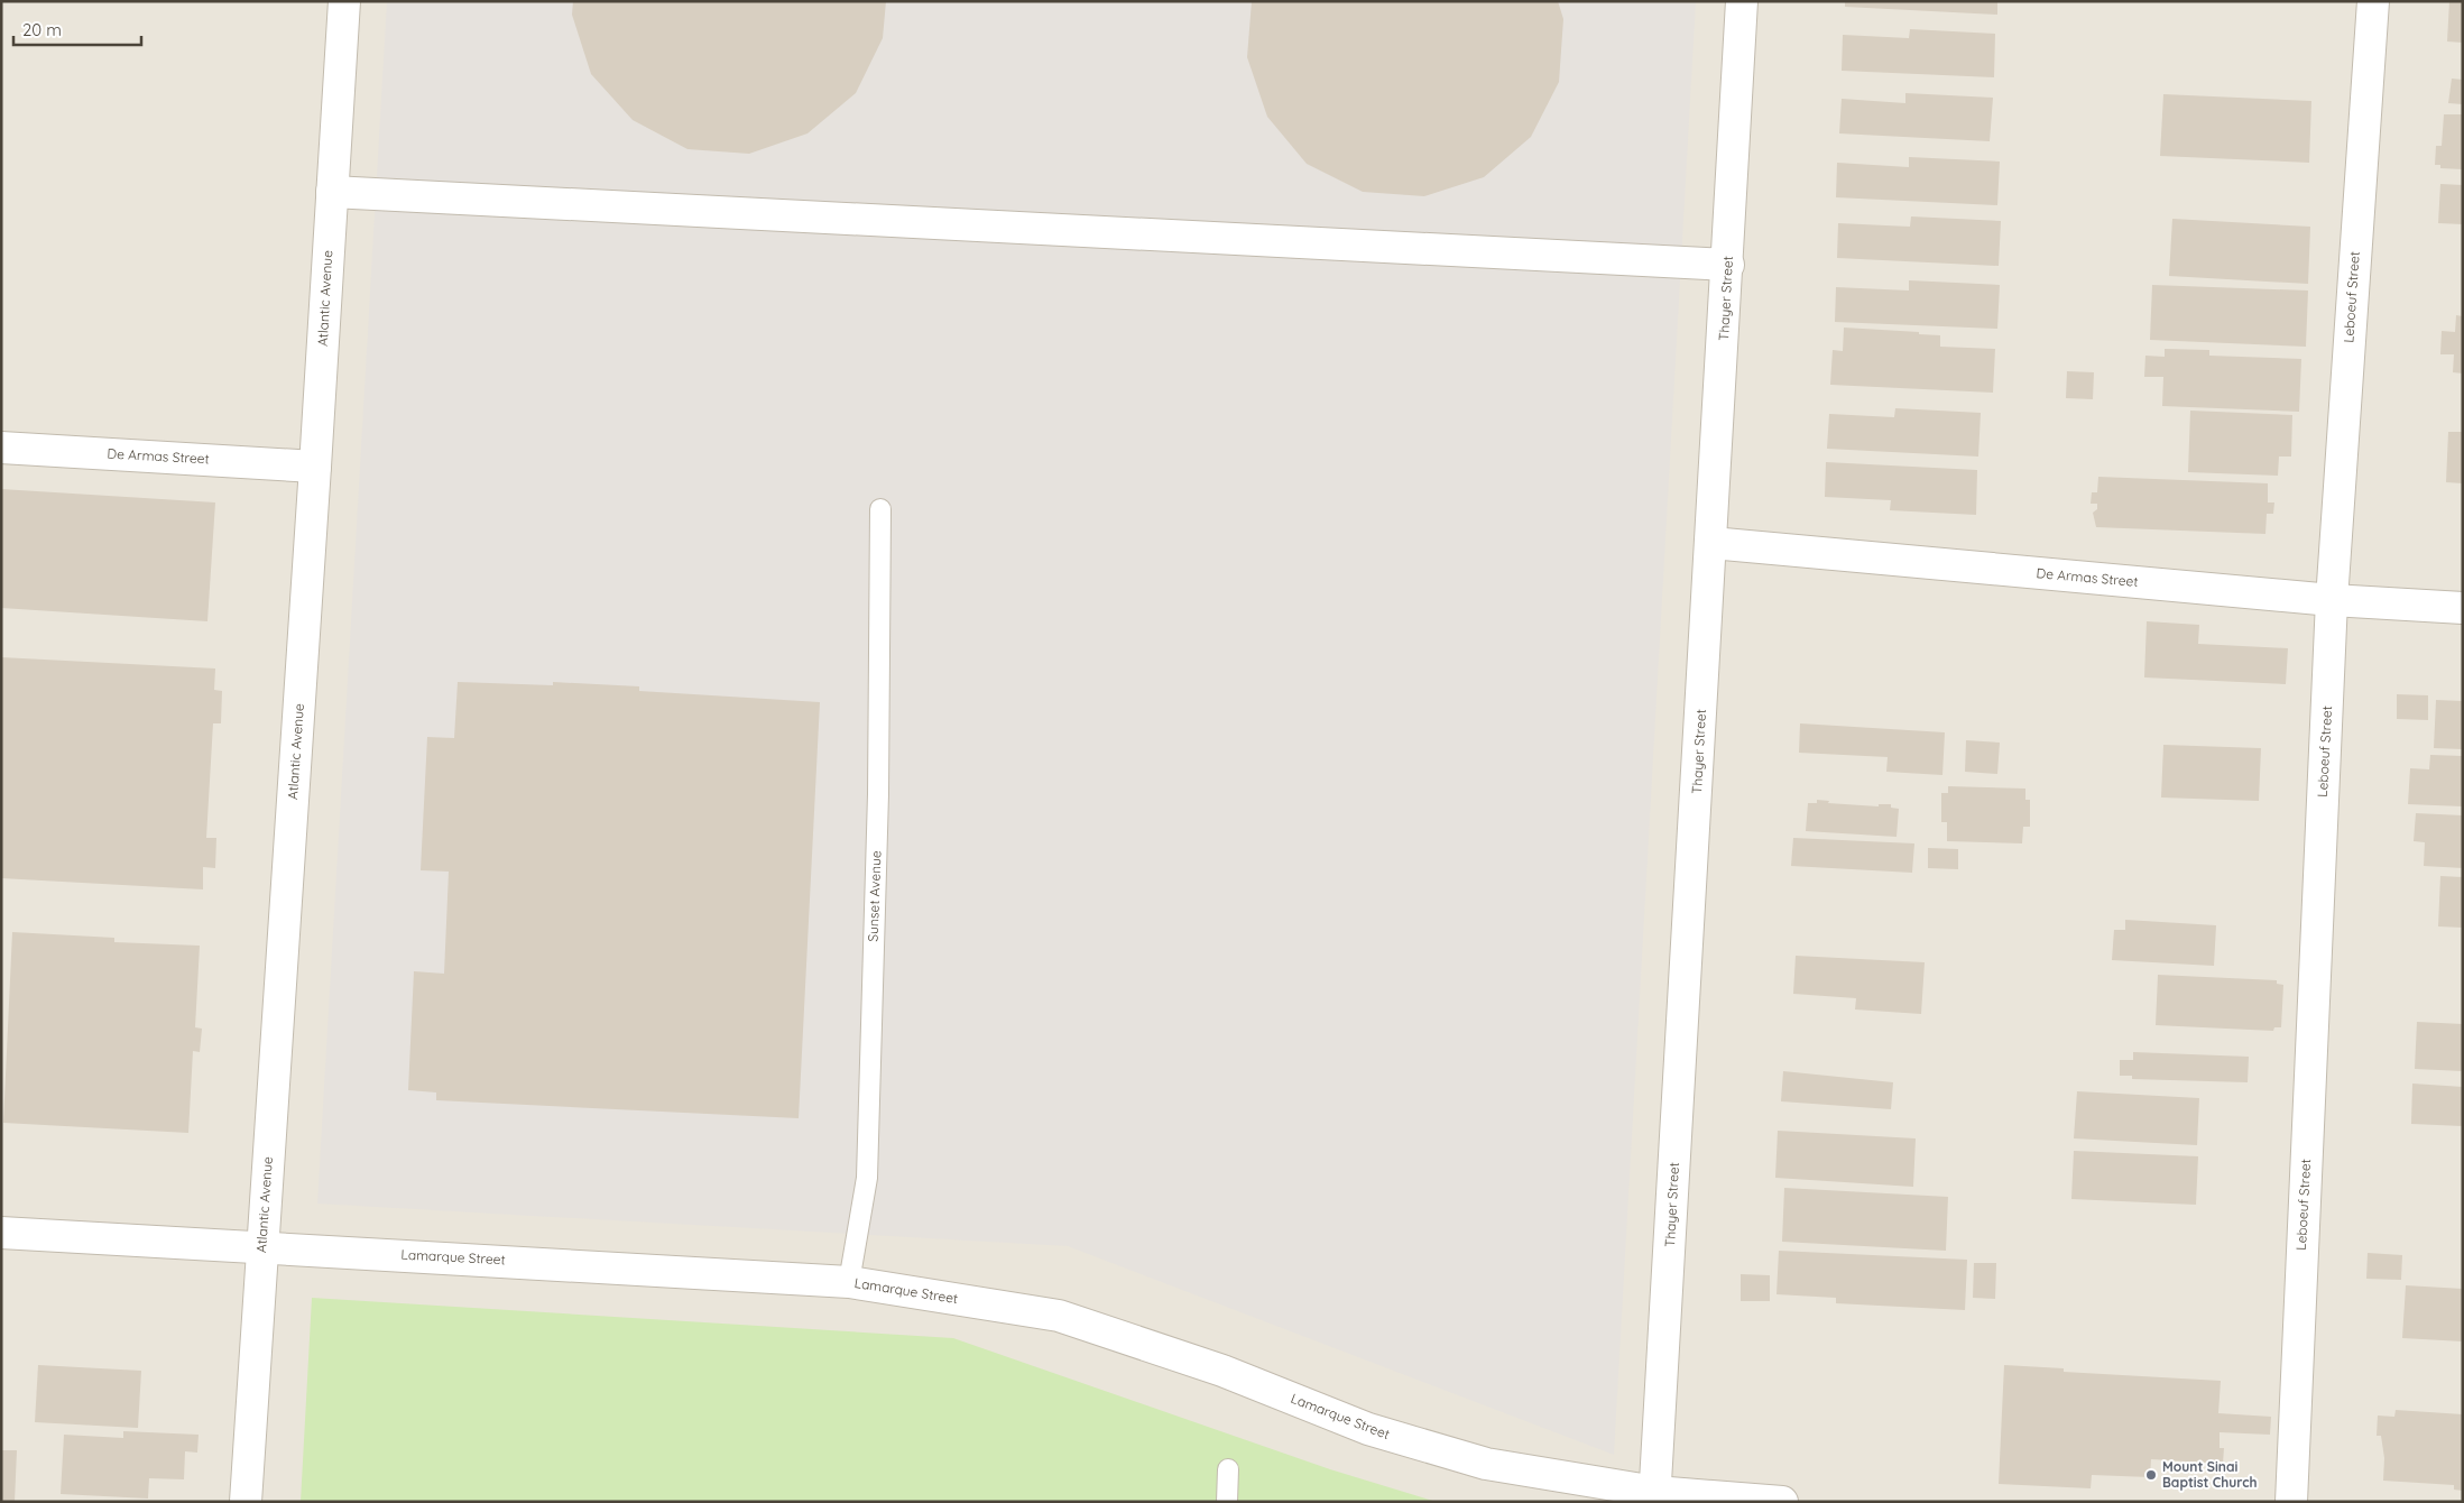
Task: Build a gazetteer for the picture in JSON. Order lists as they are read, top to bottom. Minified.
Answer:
{"streets":{"street":["Leboeuf Street","Atlantic Avenue","Thayer Street","De Armas Street","Lamarque Street"],"lane":["Sunset Avenue"]},"crossings":[["Leboeuf Street","De Armas Street"],["Atlantic Avenue","De Armas Street"],["Atlantic Avenue","Lamarque Street"],["Thayer Street","De Armas Street"],["Thayer Street","Lamarque Street"],["Sunset Avenue","Lamarque Street"]],"places":["Mount Sinai Baptist Church"],"scale_bar":"20 m"}
